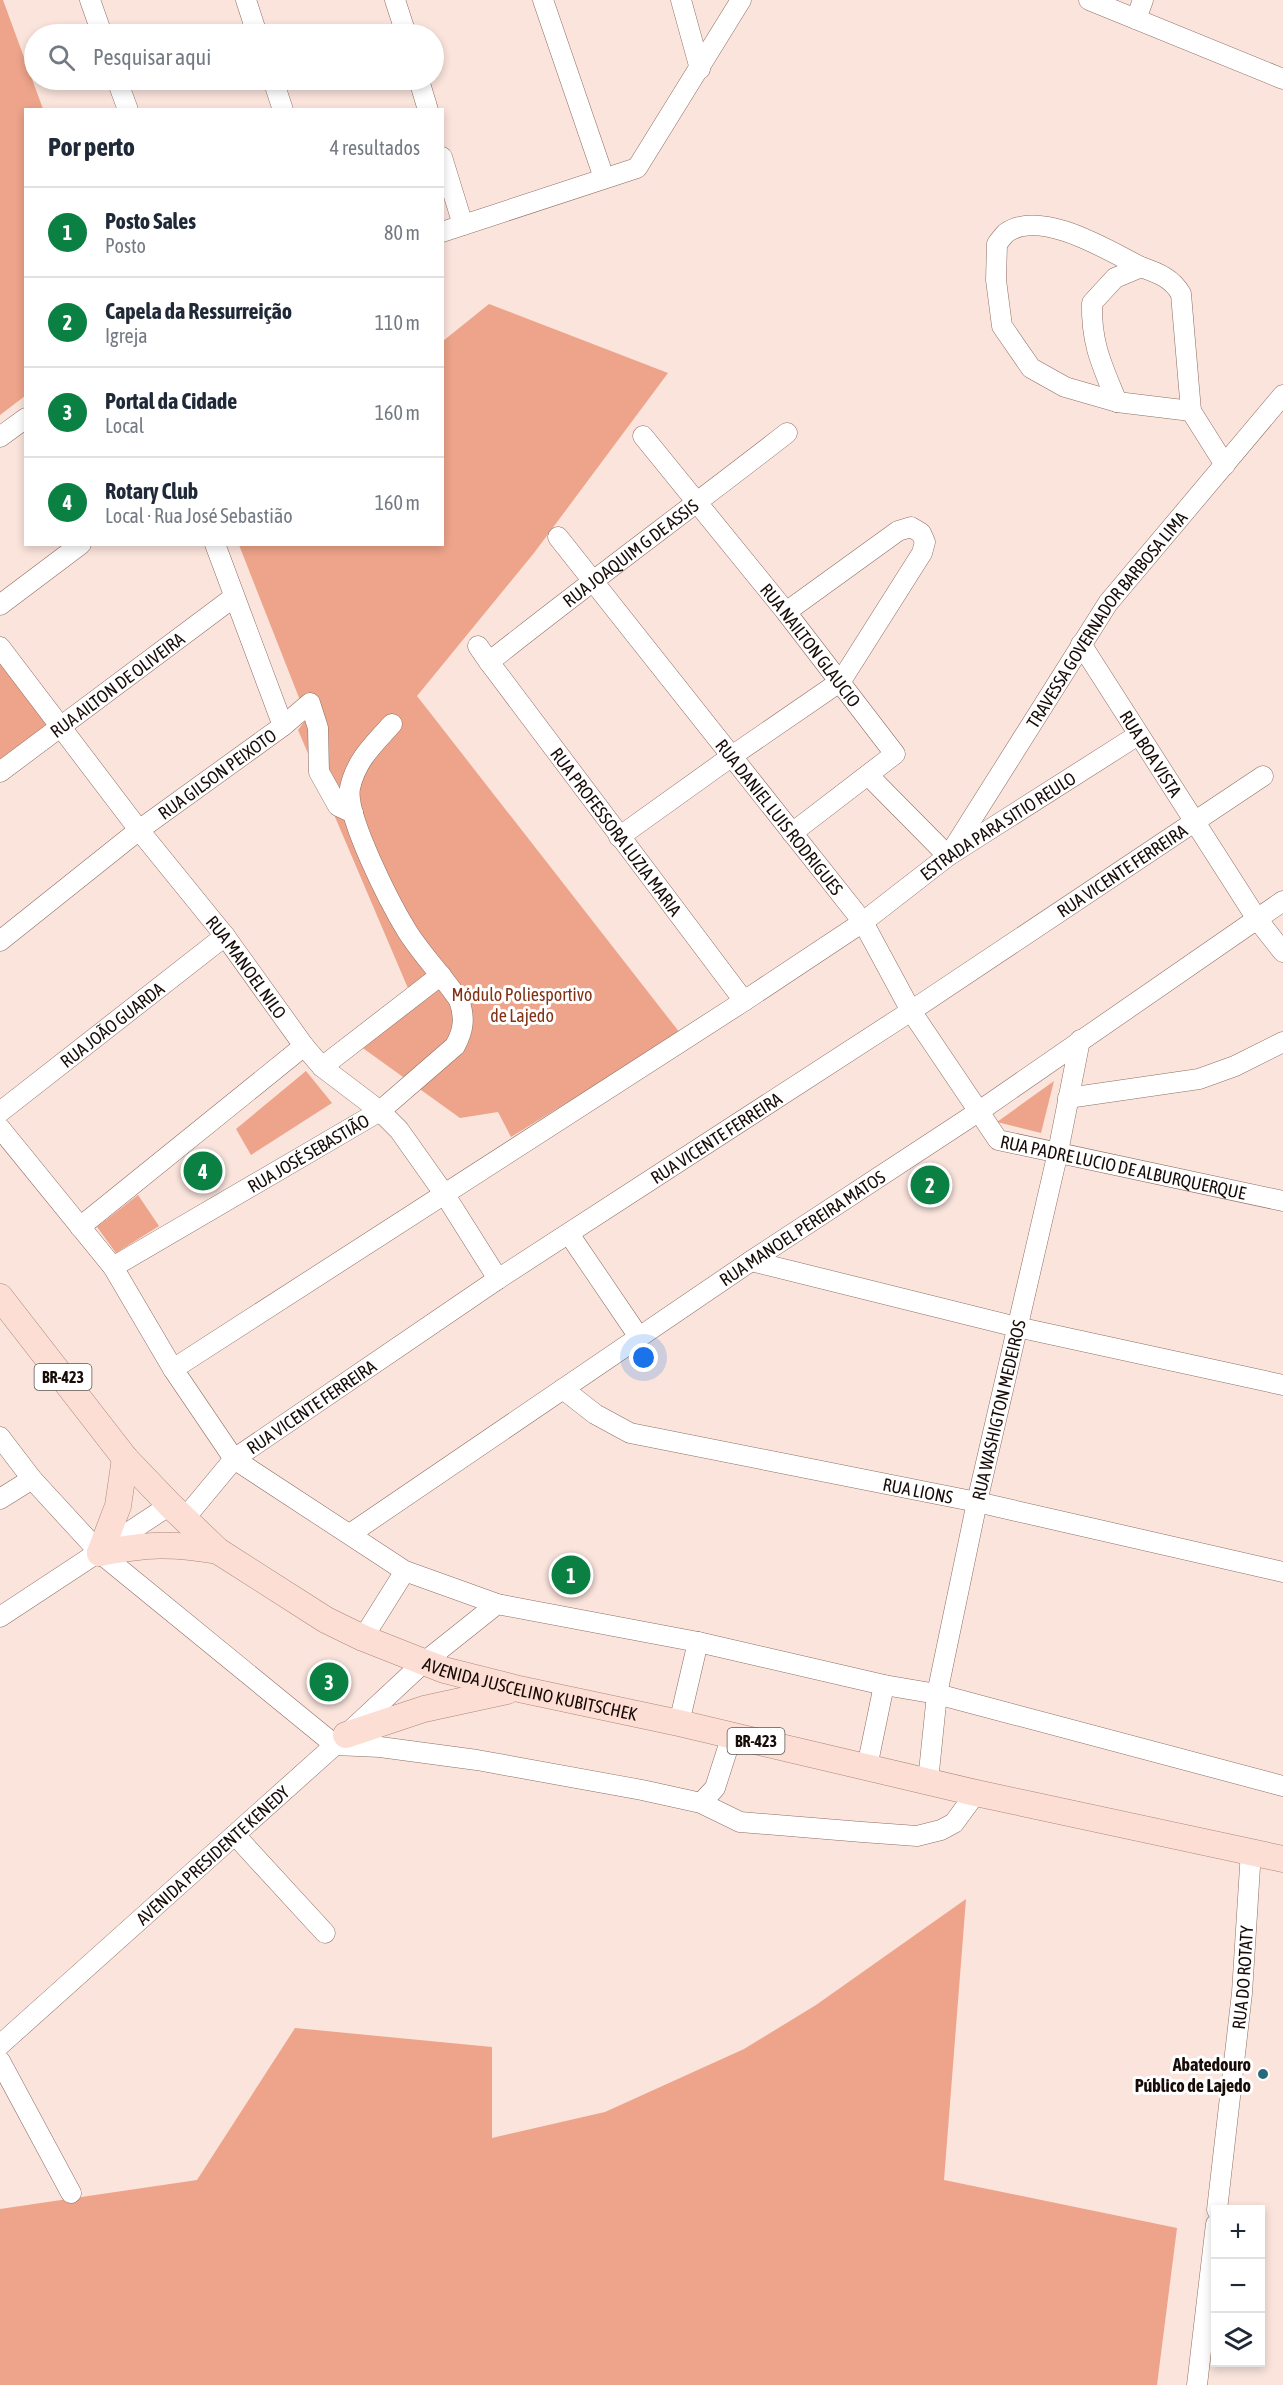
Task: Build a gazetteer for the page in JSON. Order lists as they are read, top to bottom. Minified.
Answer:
{"streets":{"main road":["BR-423","AVENIDA JUSCELINO KUBITSCHEK"],"street":["RUA JOAQUIM G DE ASSIS","TRAVESSA GOVERNADOR BARBOSA LIMA","RUA NAILTON GLAUCIO","RUA AILTON DE OLIVEIRA","RUA BOA VISTA","RUA GILSON PEIXOTO","RUA DANIEL LUIS RODRIGUES","ESTRADA PARA SITIO REULO","RUA PROFESSORA LUZIA MARIA","RUA VICENTE FERREIRA","RUA MANOEL NILO","RUA JOÃO GUARDA","RUA JOSÉ SEBASTIÃO","RUA PADRE LUCIO DE ALBURQUERQUE","RUA MANOEL PEREIRA MATOS","RUA WASHIGTON MEDEIROS","RUA LIONS","AVENIDA PRESIDENTE KENEDY","RUA DO ROTATY"]},"crossings":[["RUA JOAQUIM G DE ASSIS","RUA NAILTON GLAUCIO"],["RUA JOAQUIM G DE ASSIS","RUA DANIEL LUIS RODRIGUES"],["RUA JOAQUIM G DE ASSIS","RUA PROFESSORA LUZIA MARIA"],["TRAVESSA GOVERNADOR BARBOSA LIMA","RUA BOA VISTA"],["TRAVESSA GOVERNADOR BARBOSA LIMA","ESTRADA PARA SITIO REULO"],["RUA NAILTON GLAUCIO","RUA DANIEL LUIS RODRIGUES"],["RUA AILTON DE OLIVEIRA","RUA GILSON PEIXOTO"],["RUA AILTON DE OLIVEIRA","RUA MANOEL NILO"],["RUA BOA VISTA","ESTRADA PARA SITIO REULO"],["RUA BOA VISTA","RUA VICENTE FERREIRA"],["RUA BOA VISTA","RUA MANOEL PEREIRA MATOS"],["RUA GILSON PEIXOTO","RUA MANOEL NILO"],["RUA DANIEL LUIS RODRIGUES","ESTRADA PARA SITIO REULO"],["RUA DANIEL LUIS RODRIGUES","RUA VICENTE FERREIRA"],["RUA DANIEL LUIS RODRIGUES","RUA PADRE LUCIO DE ALBURQUERQUE"],["RUA DANIEL LUIS RODRIGUES","RUA MANOEL PEREIRA MATOS"],["RUA VICENTE FERREIRA","RUA MANOEL NILO"],["RUA VICENTE FERREIRA","AVENIDA JUSCELINO KUBITSCHEK"],["RUA MANOEL NILO","RUA JOÃO GUARDA"],["RUA MANOEL NILO","RUA JOSÉ SEBASTIÃO"],["RUA PADRE LUCIO DE ALBURQUERQUE","RUA MANOEL PEREIRA MATOS"],["RUA PADRE LUCIO DE ALBURQUERQUE","RUA WASHIGTON MEDEIROS"],["RUA MANOEL PEREIRA MATOS","RUA WASHIGTON MEDEIROS"],["RUA MANOEL PEREIRA MATOS","RUA LIONS"],["BR-423","AVENIDA JUSCELINO KUBITSCHEK"],["BR-423","RUA DO ROTATY"],["RUA WASHIGTON MEDEIROS","RUA LIONS"],["RUA WASHIGTON MEDEIROS","AVENIDA JUSCELINO KUBITSCHEK"],["AVENIDA JUSCELINO KUBITSCHEK","AVENIDA PRESIDENTE KENEDY"]],"parks":["Módulo Poliesportivo de Lajedo"],"places":["Abatedouro Público de Lajedo"],"page":{"search":"Pesquisar aqui","heading":["Por perto","4 resultados"],"list":[{"mark":"1","name":"Posto Sales","note":"Posto","value":"80 m"},{"mark":"2","name":"Capela da Ressurreição","note":"Igreja","value":"110 m"},{"mark":"3","name":"Portal da Cidade","note":"Local","value":"160 m"},{"mark":"4","name":"Rotary Club","note":"Local · Rua José Sebastião","value":"160 m"}],"pins":["4","2","1","3"],"map_buttons":["+","−"]}}
